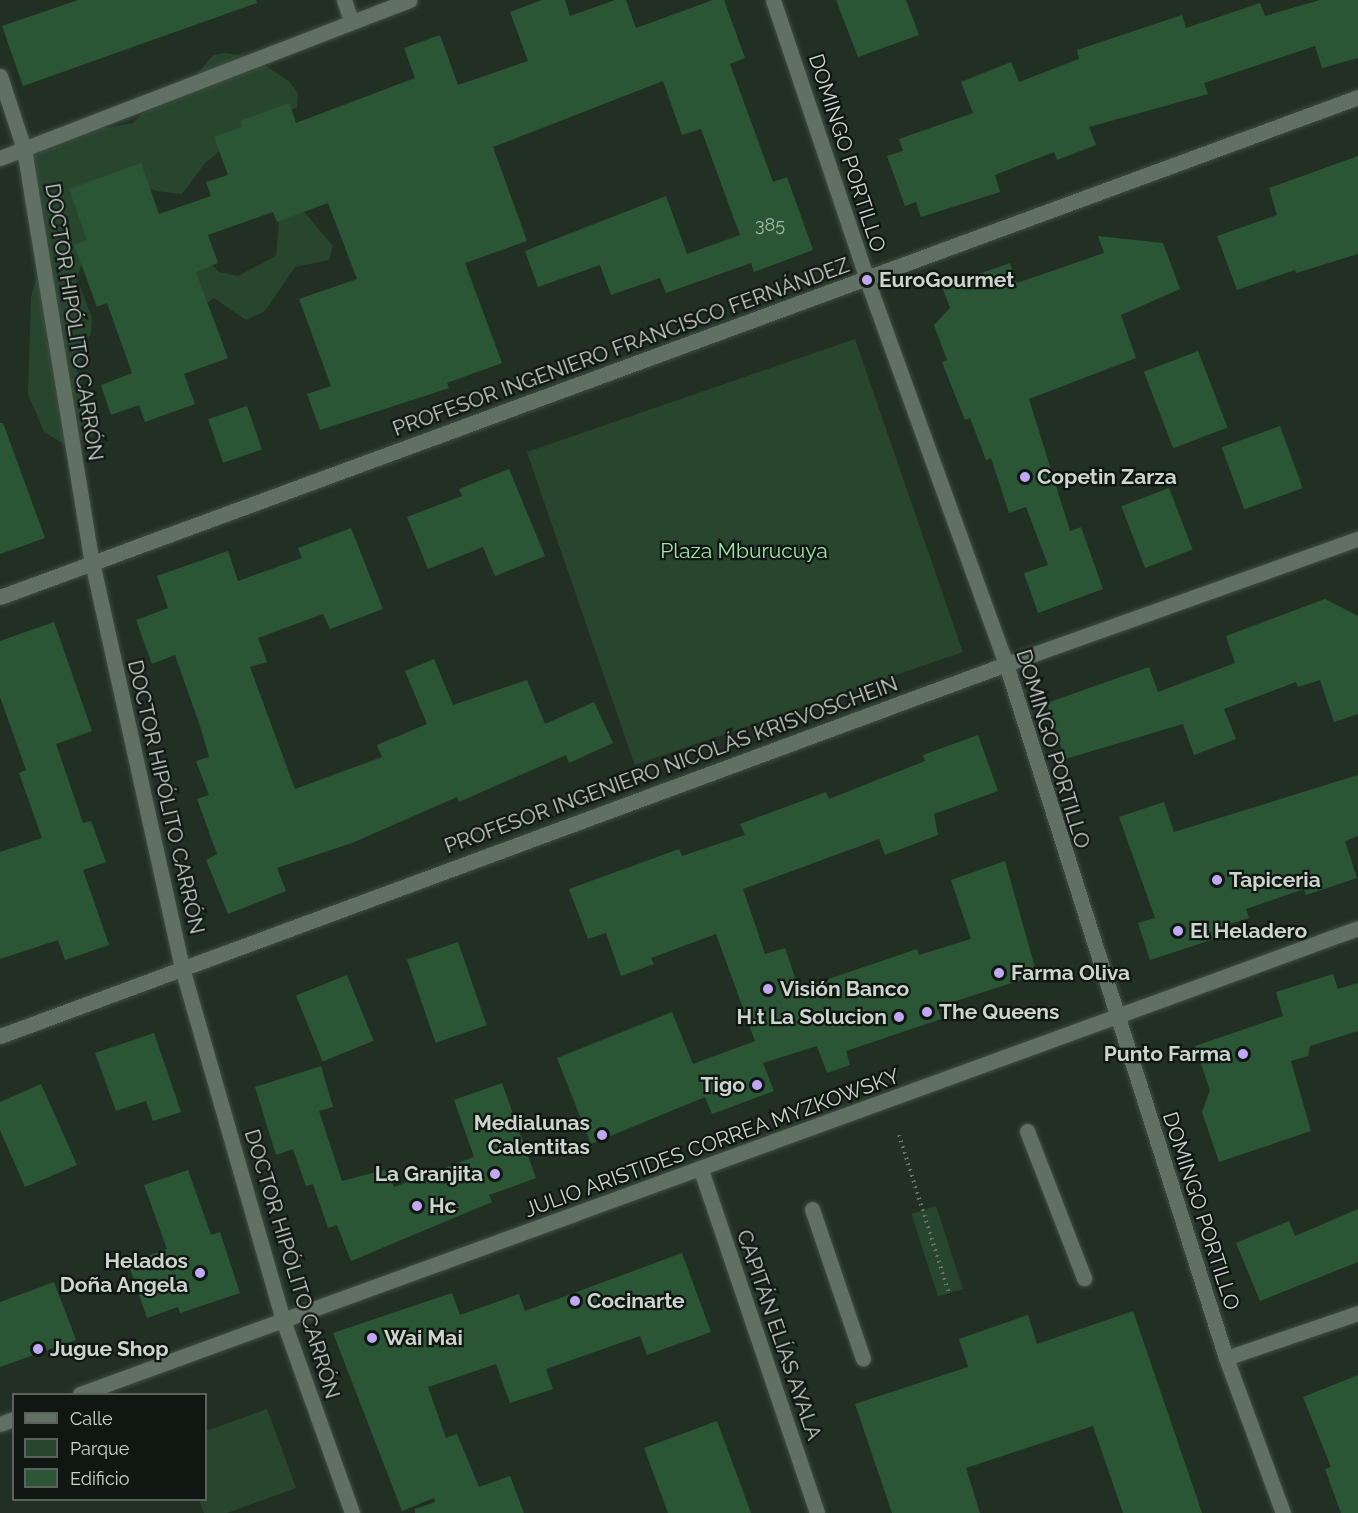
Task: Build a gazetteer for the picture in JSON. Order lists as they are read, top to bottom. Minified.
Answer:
{"streets":{"street":["DOMINGO PORTILLO","DOCTOR HIPÓLITO CARRÓN","PROFESOR INGENIERO FRANCISCO FERNÁNDEZ","PROFESOR INGENIERO NICOLÁS KRISVOSCHEIN","JULIO ARISTIDES CORREA MYZKOWSKY","CAPITÁN ELÍAS AYALA"]},"crossings":[["DOMINGO PORTILLO","PROFESOR INGENIERO FRANCISCO FERNÁNDEZ"],["DOMINGO PORTILLO","PROFESOR INGENIERO NICOLÁS KRISVOSCHEIN"],["DOMINGO PORTILLO","JULIO ARISTIDES CORREA MYZKOWSKY"],["DOCTOR HIPÓLITO CARRÓN","PROFESOR INGENIERO FRANCISCO FERNÁNDEZ"],["DOCTOR HIPÓLITO CARRÓN","PROFESOR INGENIERO NICOLÁS KRISVOSCHEIN"],["DOCTOR HIPÓLITO CARRÓN","JULIO ARISTIDES CORREA MYZKOWSKY"],["JULIO ARISTIDES CORREA MYZKOWSKY","CAPITÁN ELÍAS AYALA"]],"parks":["Plaza Mburucuya"],"places":["EuroGourmet","Copetin Zarza","Tapiceria","El Heladero","Farma Oliva","Visión Banco","The Queens","H.t La Solucion","Punto Farma","Tigo","Medialunas Calentitas","La Granjita","Hc","Helados Doña Angela","Cocinarte","Wai Mai","Jugue Shop"],"house_numbers":["385"],"legend":["Calle","Parque","Edificio"]}
